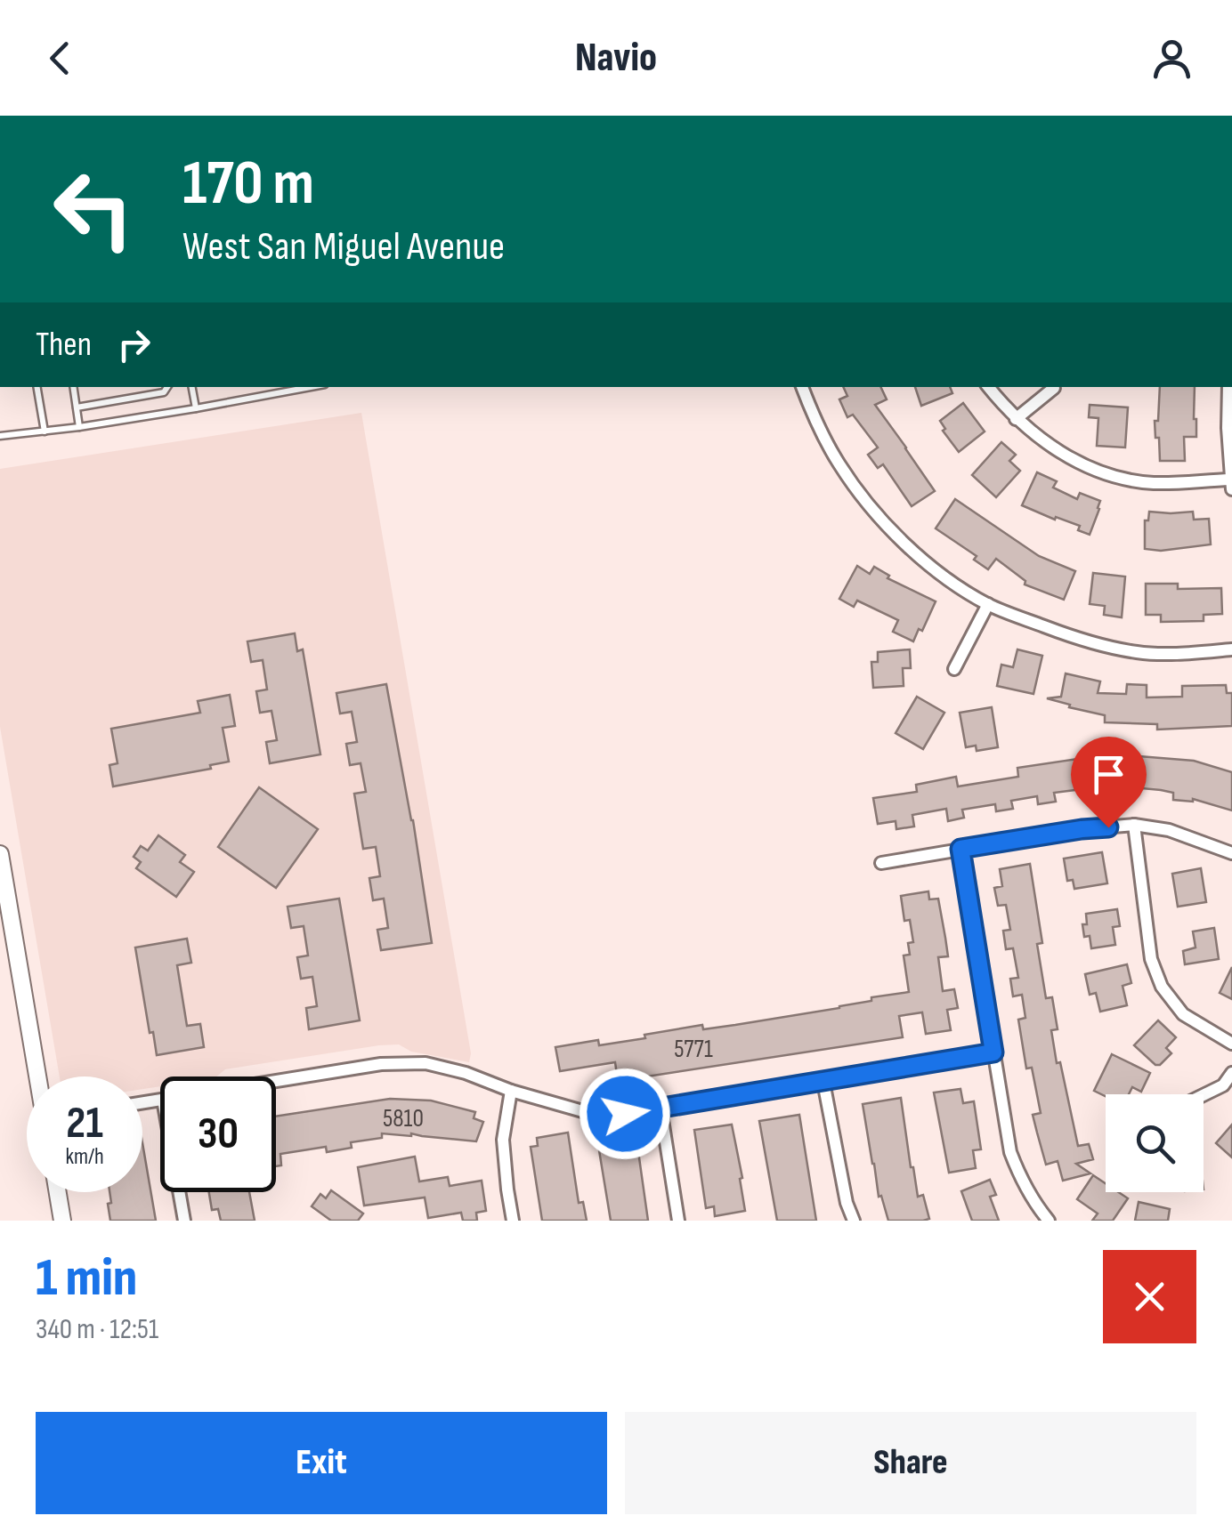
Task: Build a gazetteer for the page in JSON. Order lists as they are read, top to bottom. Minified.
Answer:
{"house_numbers":["5771","5810"],"page":{"header":"Navio","turn":["170 m","West San Miguel Avenue"],"then":"Then","speed":"21 km/h","limit":"30","heading":["1 min","340 m · 12:51"],"buttons":["Exit","Share"]}}
